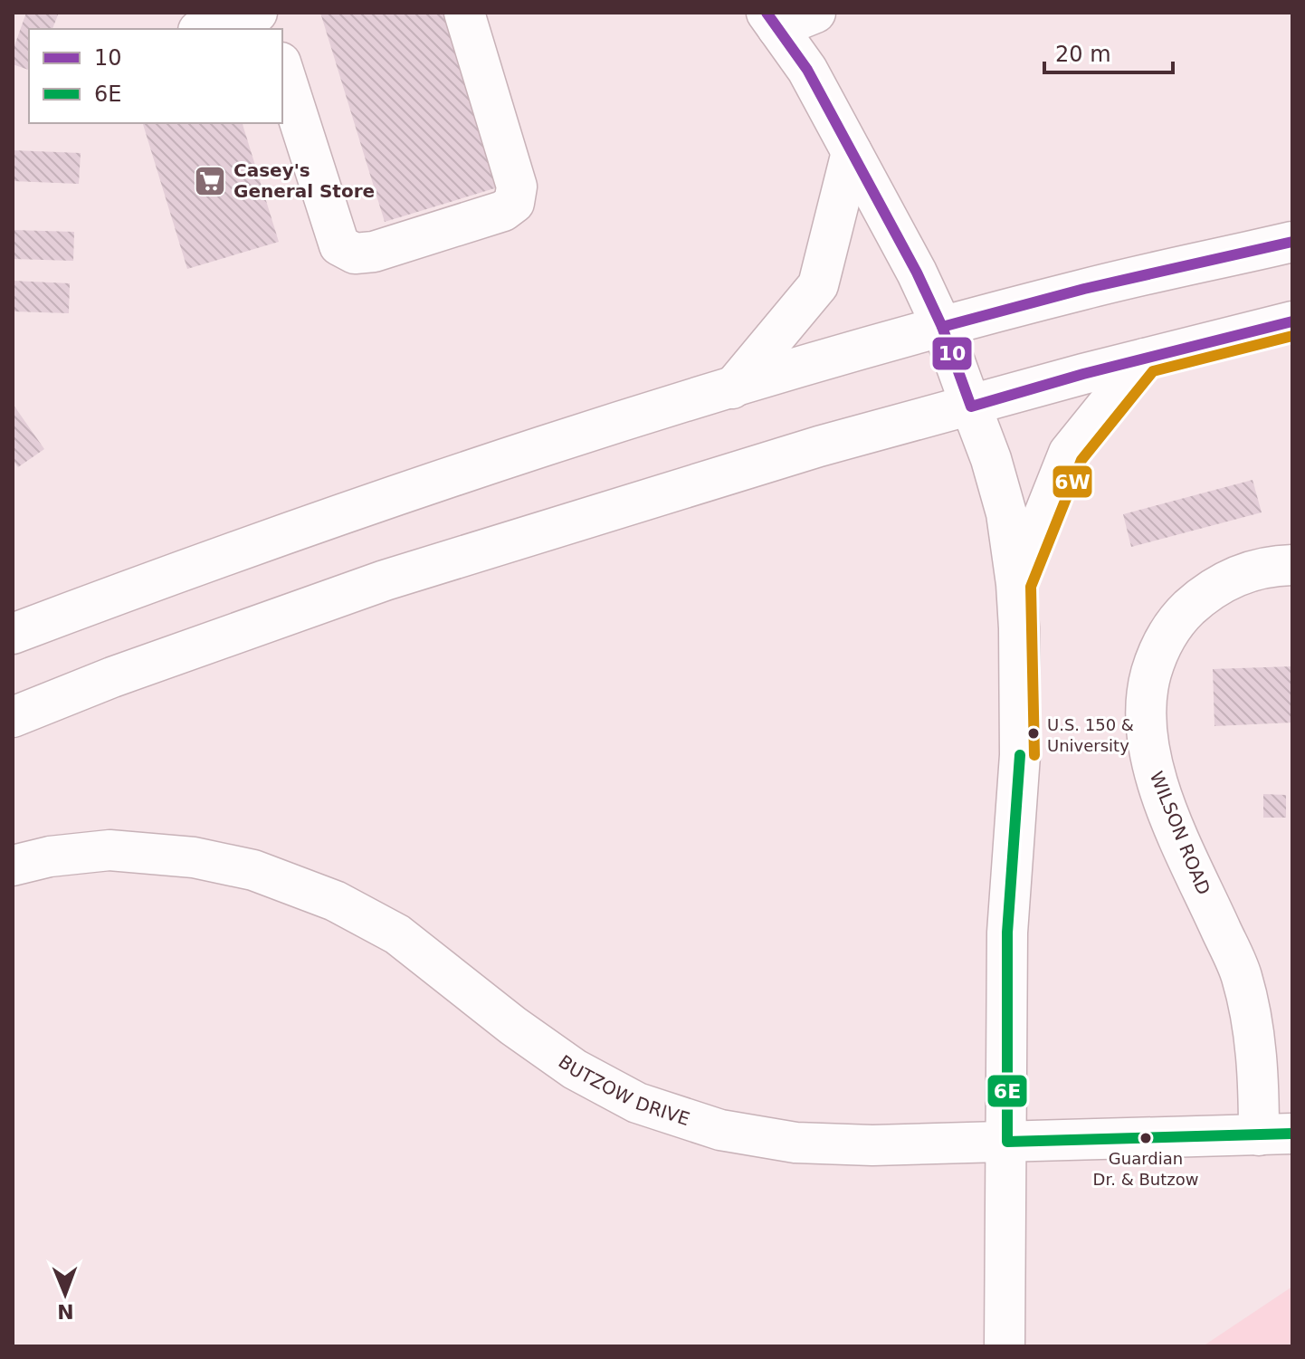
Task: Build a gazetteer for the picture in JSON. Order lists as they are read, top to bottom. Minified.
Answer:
{"streets":{"main road":["WILSON ROAD","BUTZOW DRIVE"]},"crossings":[["WILSON ROAD","BUTZOW DRIVE"]],"places":{"supermarket":["Casey's General Store"],"other":["U.S. 150 & University","Guardian Dr. & Butzow"]},"lines":["transit line 10","transit line 6W","transit line 6E"],"legend":["10","6E"],"scale_bar":"20 m","north":"bottom"}
